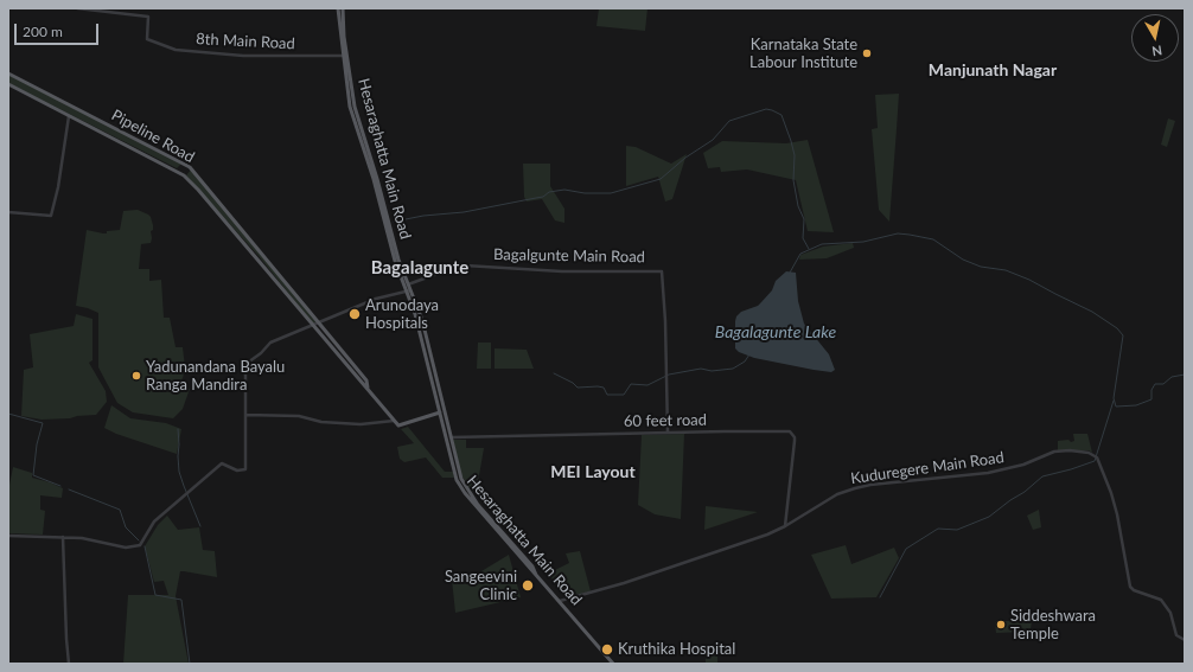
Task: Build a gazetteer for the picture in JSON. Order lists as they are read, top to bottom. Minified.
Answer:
{"streets":{"main road":["Pipeline Road","Hesaraghatta Main Road"],"street":["8th Main Road","Bagalgunte Main Road","60 feet road","Kuduregere Main Road"]},"crossings":[["8th Main Road","Hesaraghatta Main Road"],["Hesaraghatta Main Road","Bagalgunte Main Road"],["Hesaraghatta Main Road","60 feet road"],["Hesaraghatta Main Road","Kuduregere Main Road"],["Bagalgunte Main Road","60 feet road"],["60 feet road","Kuduregere Main Road"]],"districts":["Manjunath Nagar","Bagalagunte","MEI Layout"],"water":["Bagalagunte Lake"],"places":["Karnataka State Labour Institute","Arunodaya Hospitals","Yadunandana Bayalu Ranga Mandira","Sangeevini Clinic","Siddeshwara Temple","Kruthika Hospital"],"scale_bar":"200 m","north":"bottom"}
